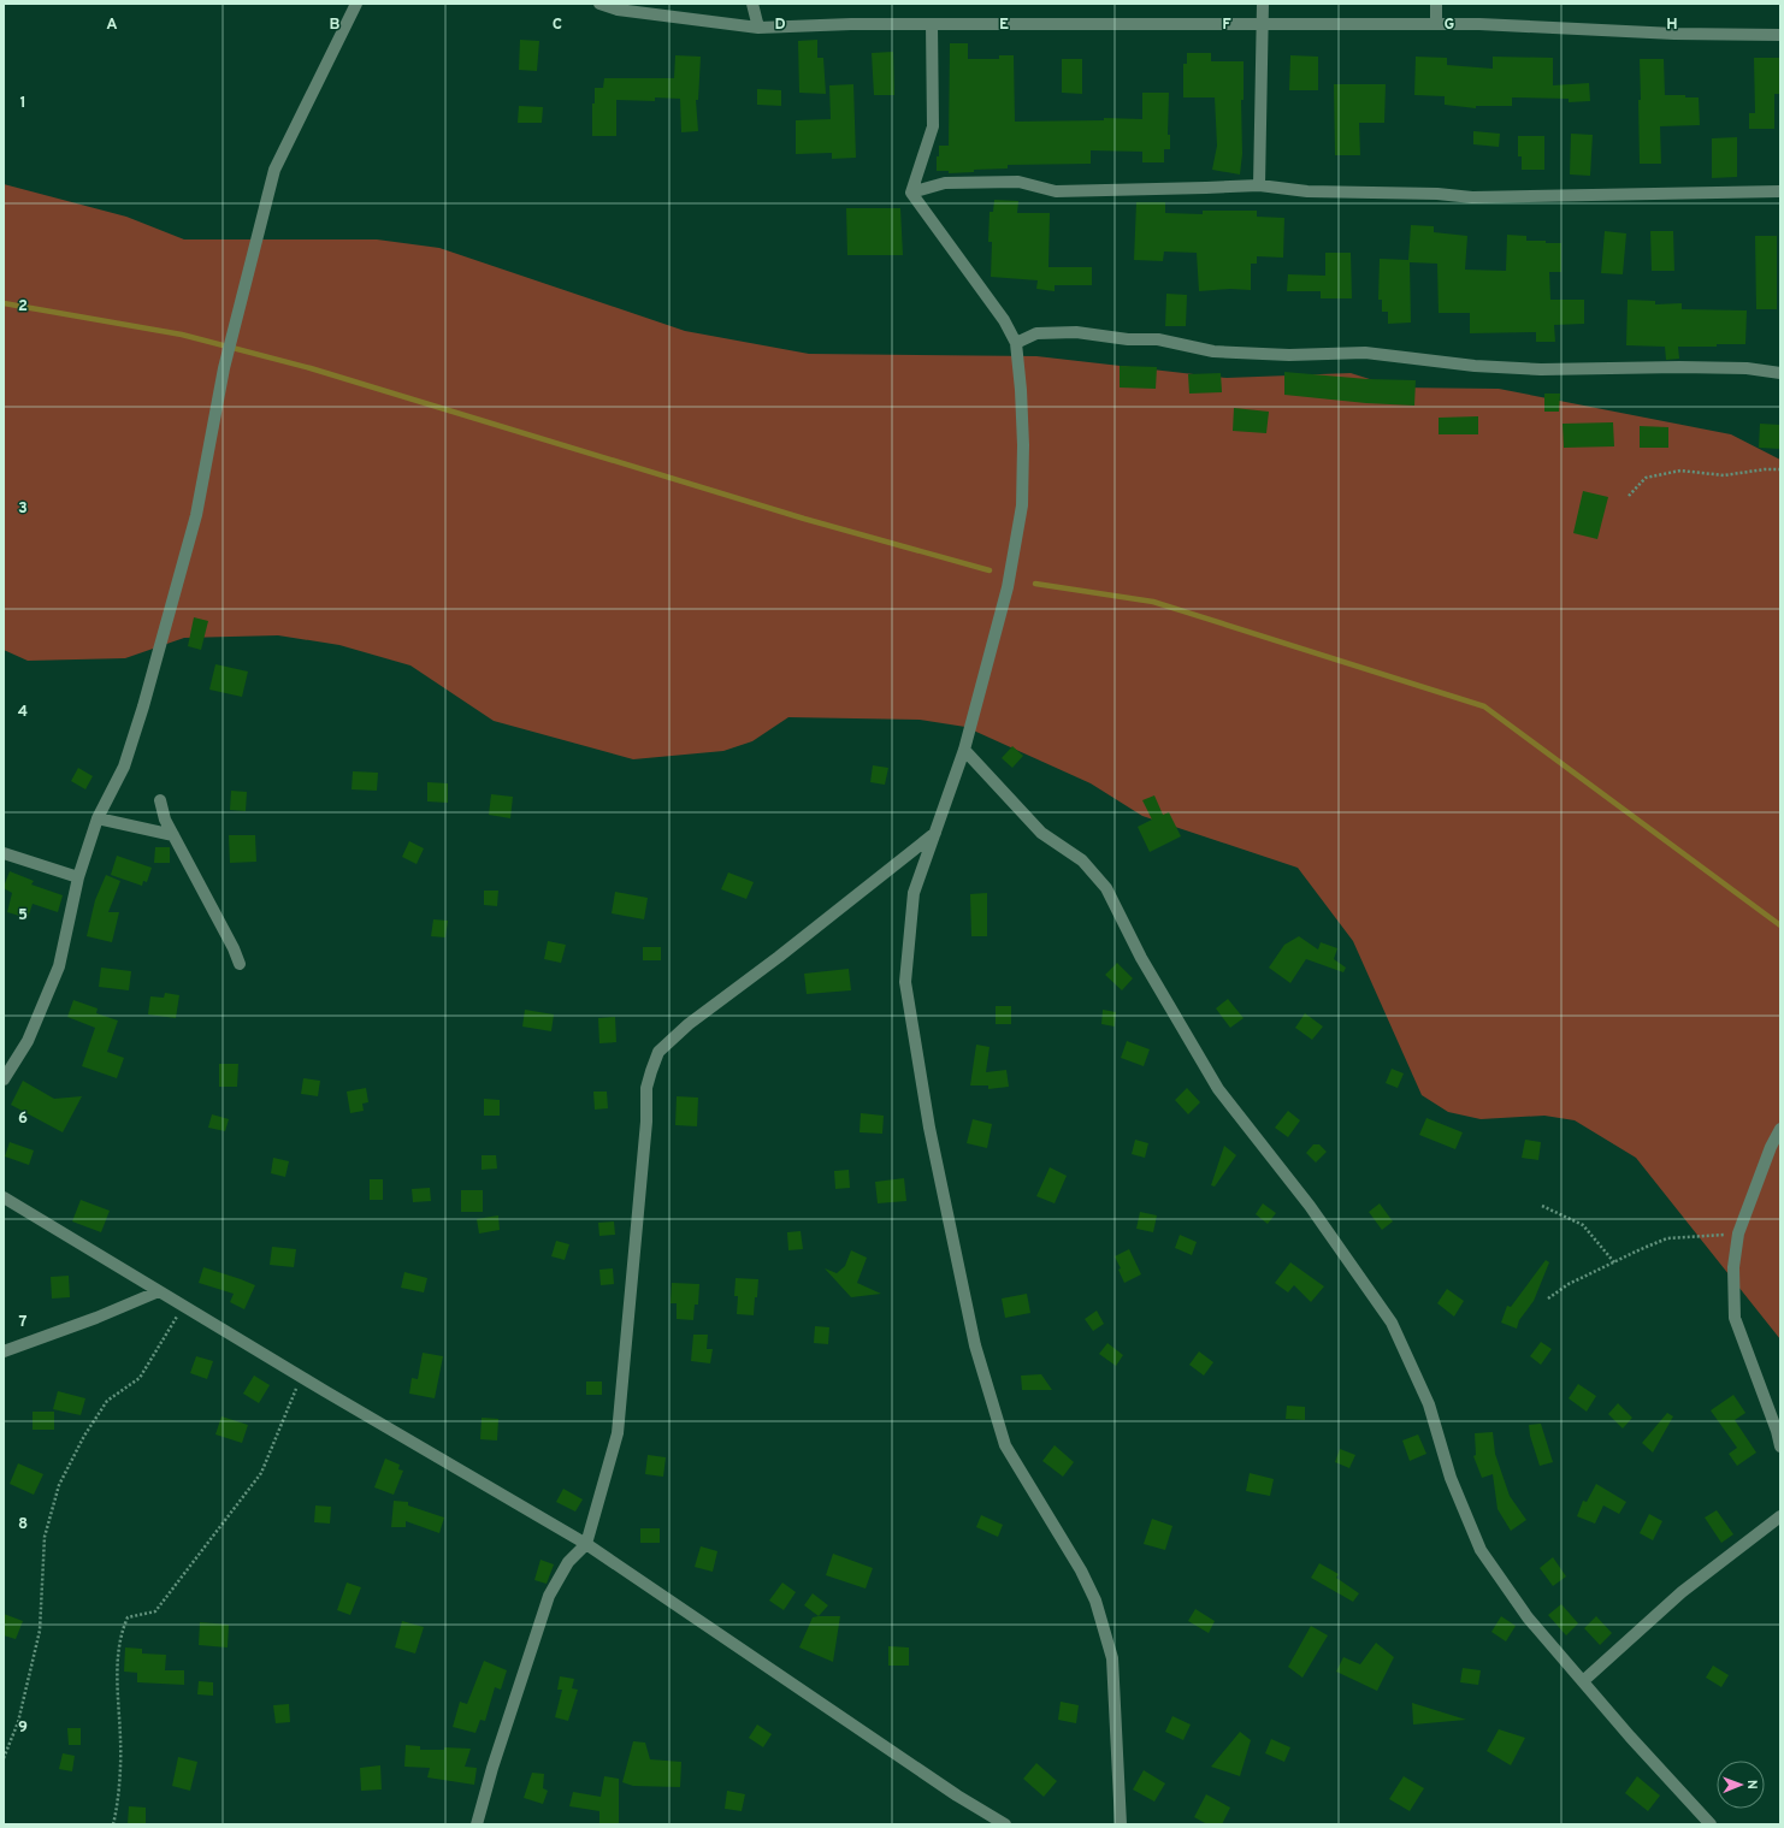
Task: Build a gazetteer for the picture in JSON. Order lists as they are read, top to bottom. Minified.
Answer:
{"north":"right","grid":{"columns":["A","B","C","D","E","F","G","H"],"rows":["1","2","3","4","5","6","7","8","9"]}}
